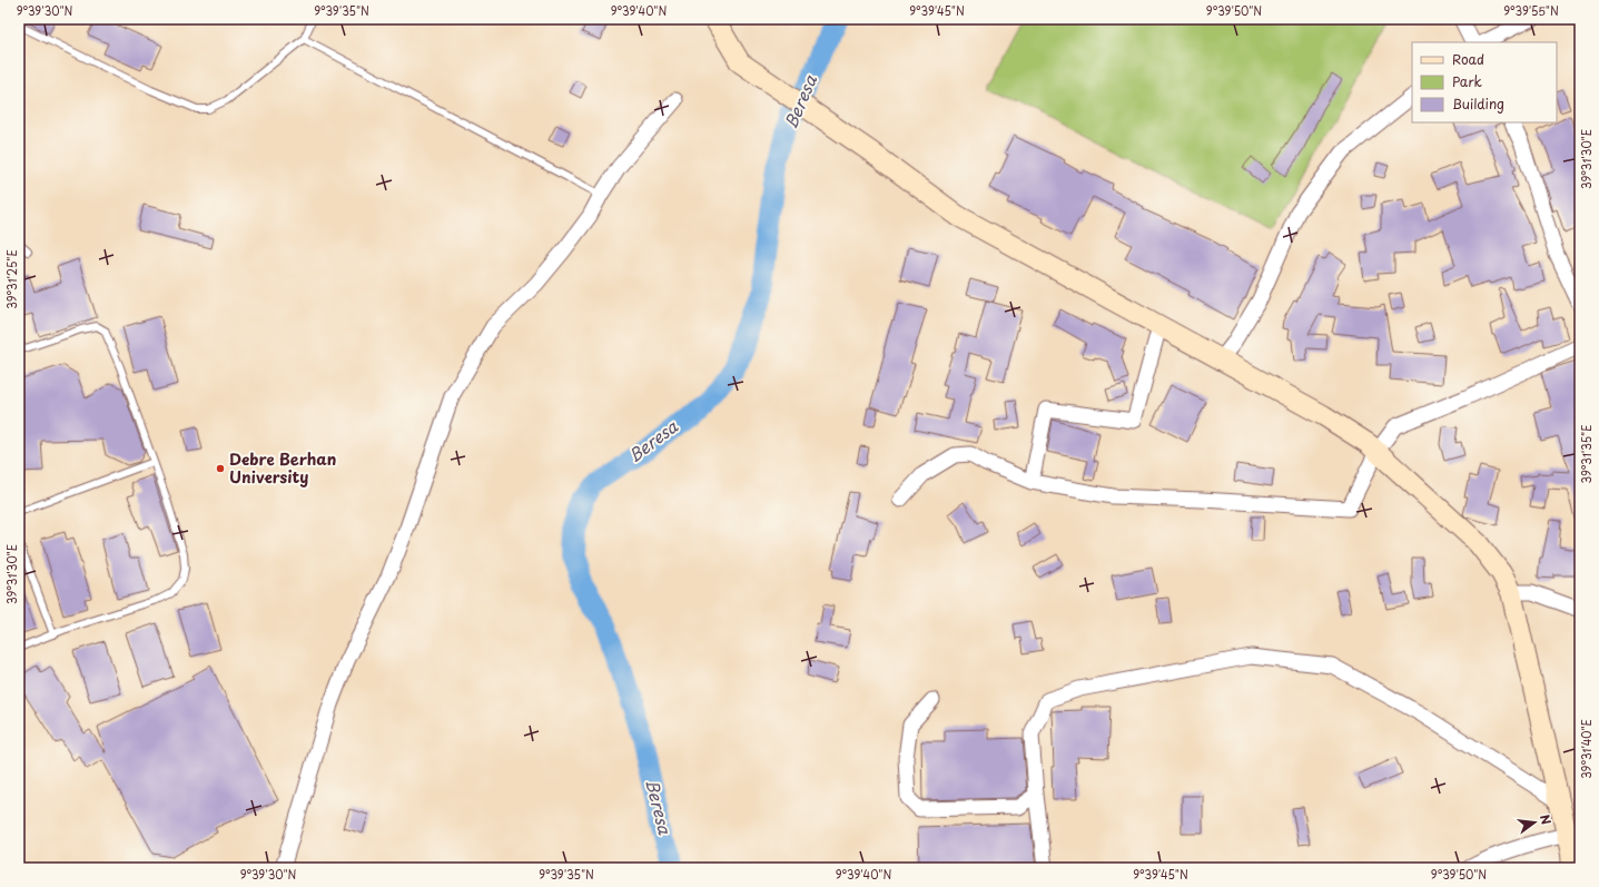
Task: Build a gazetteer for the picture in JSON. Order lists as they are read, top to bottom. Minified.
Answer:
{"water":["Beresa"],"places":["Debre Berhan University"],"legend":["Road","Park","Building"],"north":"right","coordinates":["9°39'30\"N","9°39'35\"N","9°39'40\"N","9°39'45\"N","9°39'50\"N","9°39'55\"N","39°31'30\"E","39°31'25\"E","39°31'35\"E","39°31'40\"E"]}
